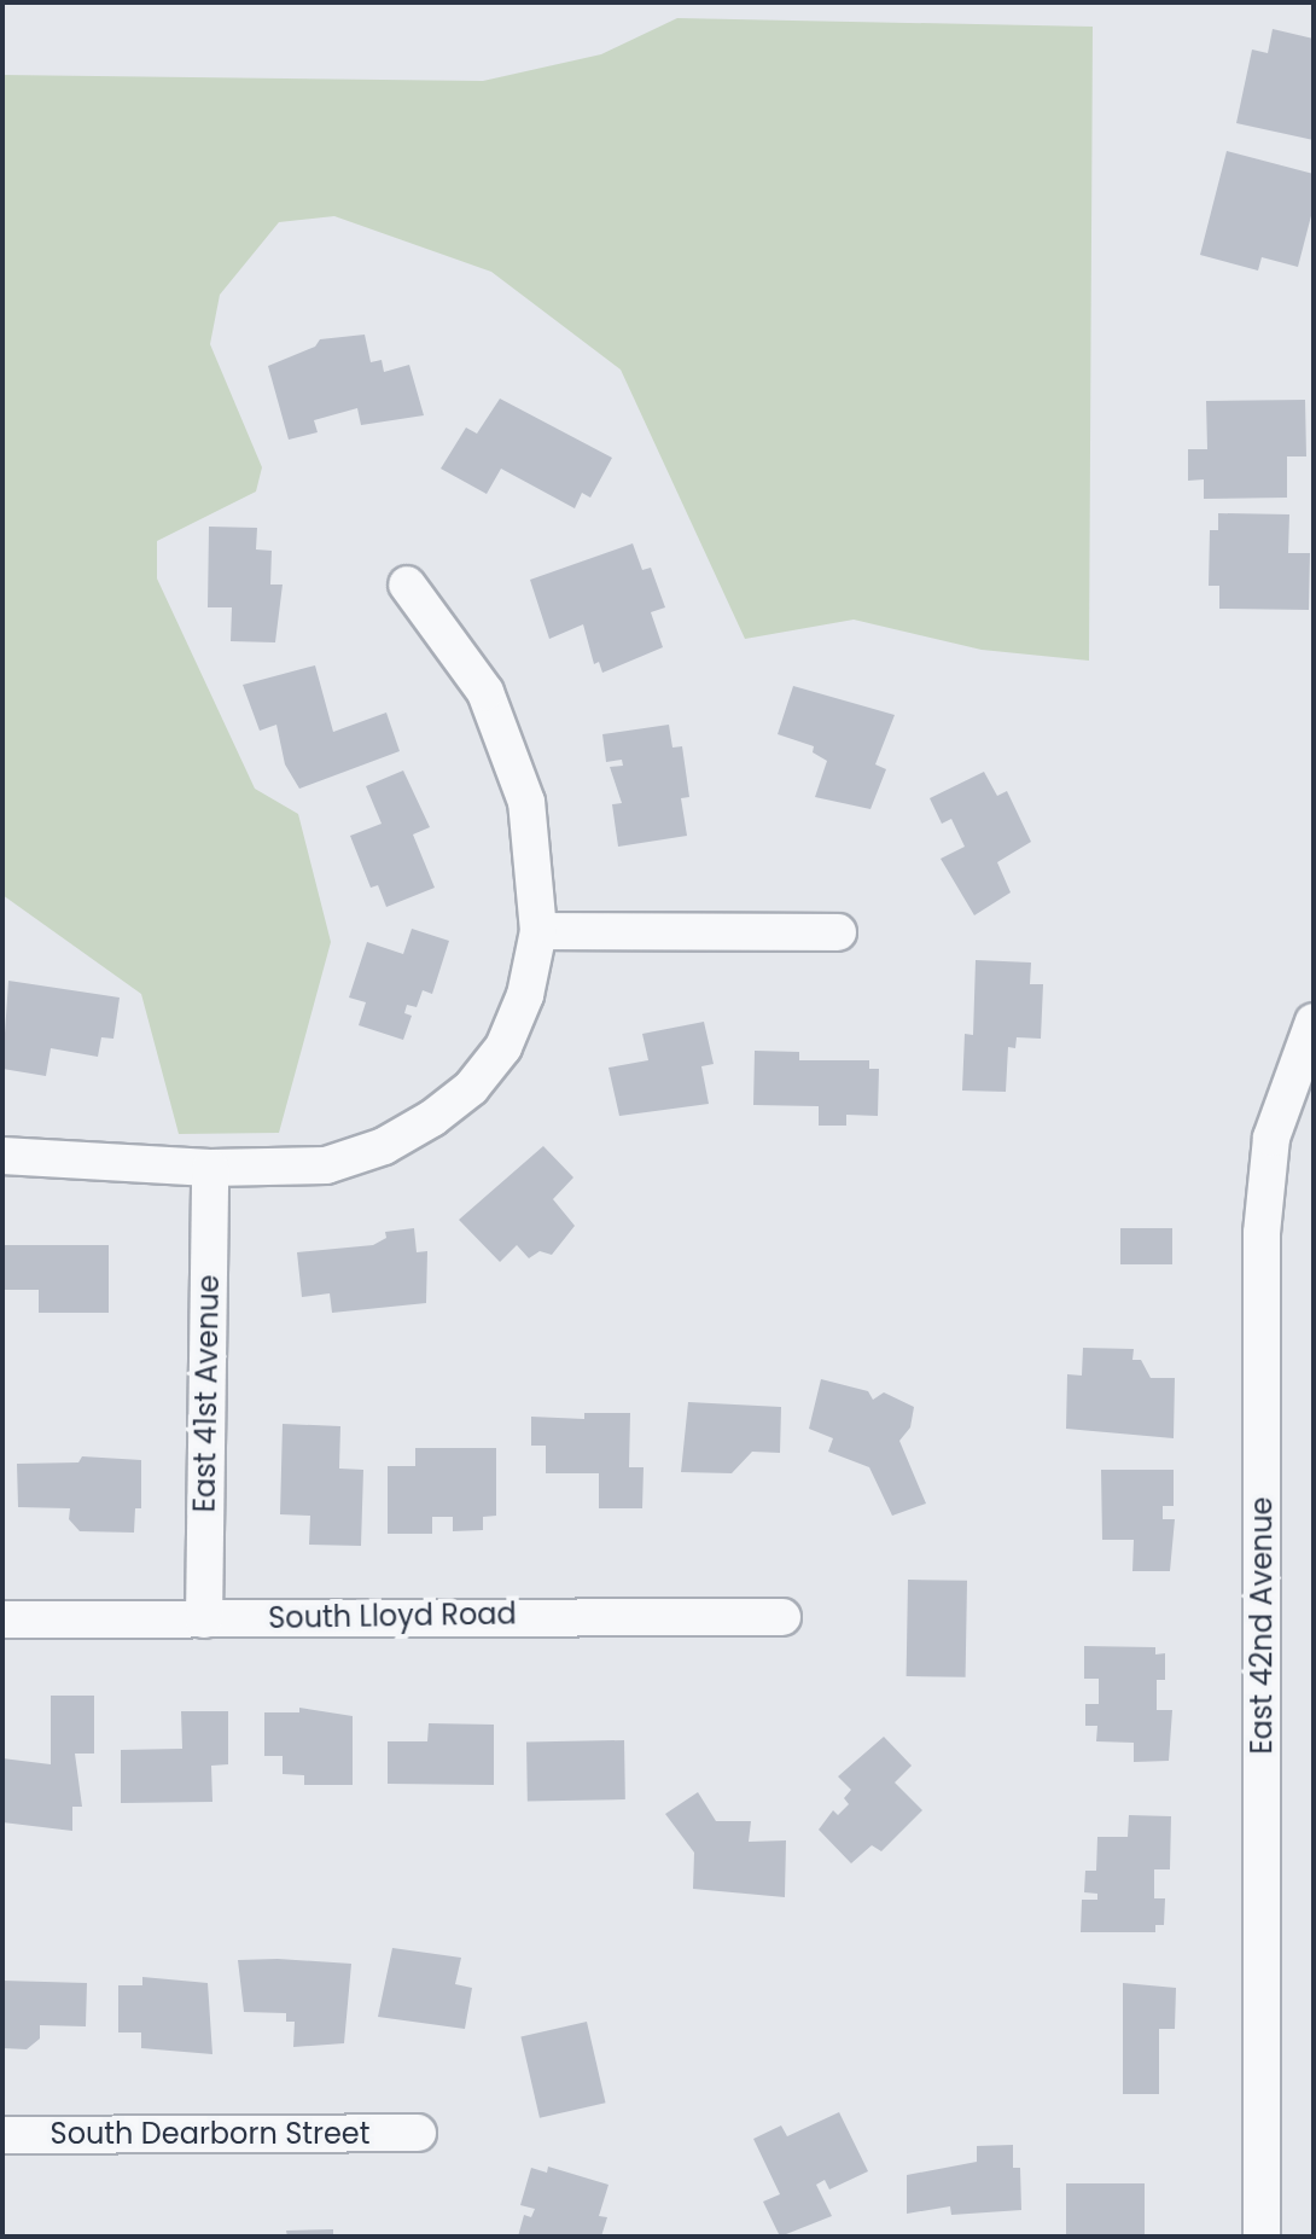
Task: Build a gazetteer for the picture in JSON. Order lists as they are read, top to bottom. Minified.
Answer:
{"streets":{"street":["East 41st Avenue","South Lloyd Road","East 42nd Avenue","South Dearborn Street"]},"crossings":[["East 41st Avenue","South Lloyd Road"]]}
